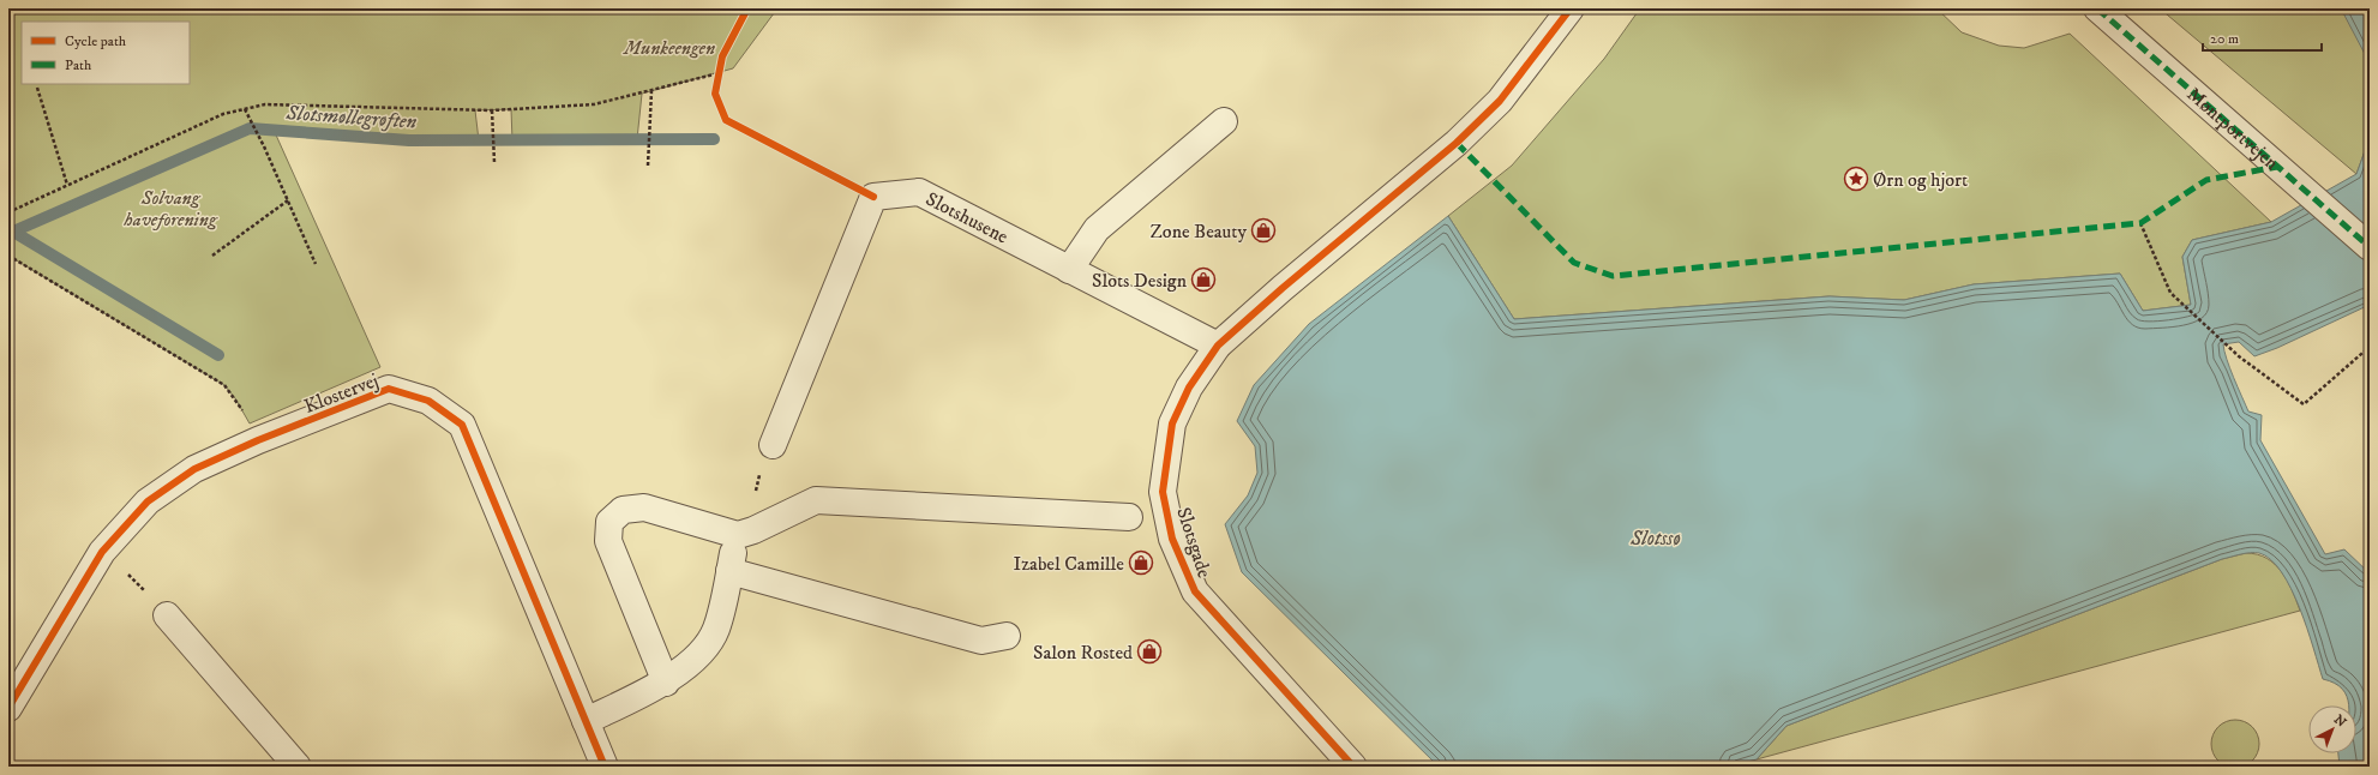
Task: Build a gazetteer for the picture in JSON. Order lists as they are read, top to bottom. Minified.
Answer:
{"streets":{"street":["Møntportvejen","Slotshusene","Klostervej","Slotsgade"]},"crossings":[["Slotshusene","Slotsgade"]],"water":["Slotsmøllegrøften","Slotssø"],"parks":["Munkeengen","Solvang haveforening"],"places":{"place":["Ørn og hjort"],"shop":["Zone Beauty","Slots Design","Izabel Camille","Salon Rosted"]},"legend":["Cycle path","Path"],"scale_bar":"20 m","north":"top right"}
